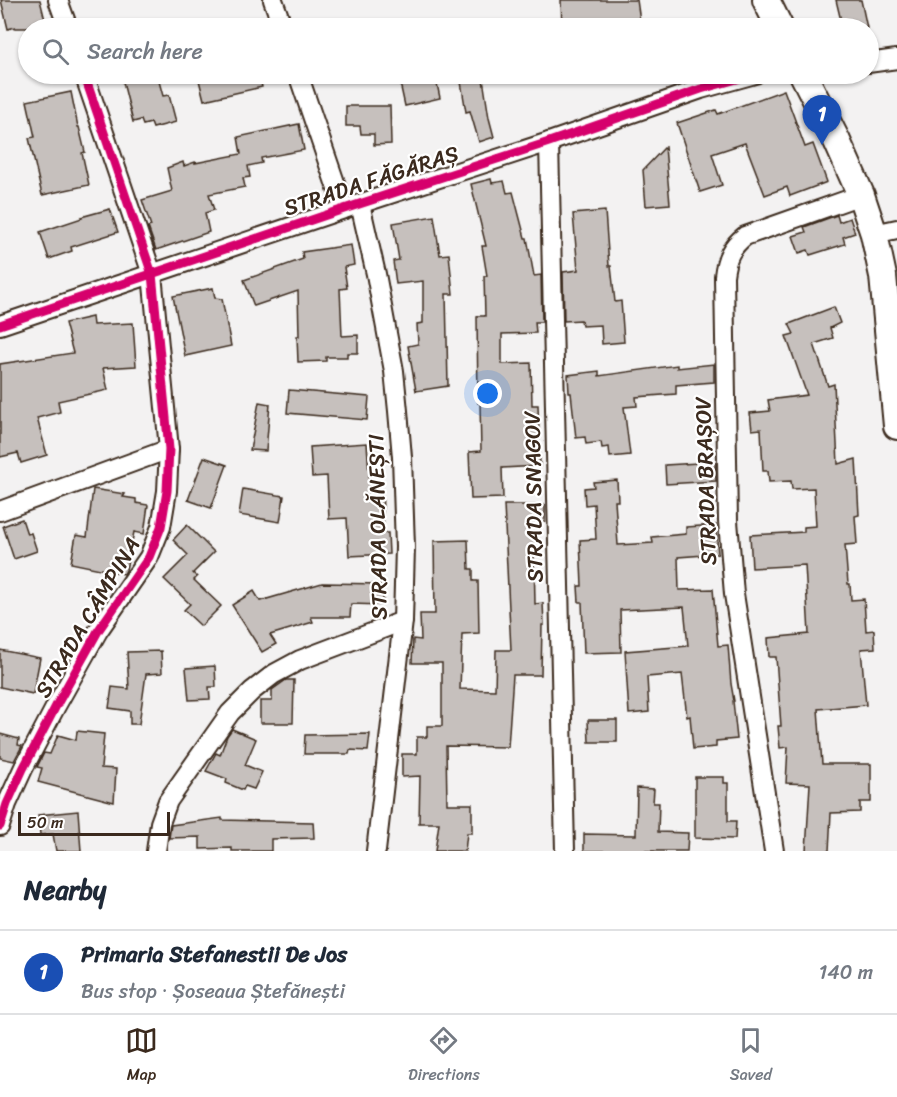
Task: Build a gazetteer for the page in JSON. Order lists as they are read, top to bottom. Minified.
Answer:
{"streets":{"street":["STRADA FĂGĂRAȘ","STRADA BRAȘOV","STRADA SNAGOV","STRADA OLĂNEȘTI","STRADA CÂMPINA"]},"crossings":[["STRADA FĂGĂRAȘ","STRADA SNAGOV"],["STRADA FĂGĂRAȘ","STRADA OLĂNEȘTI"],["STRADA FĂGĂRAȘ","STRADA CÂMPINA"]],"scale_bar":"50 m","page":{"search":"Search here","pins":"1","scale":"50 m","heading":"Nearby","list":[{"mark":"1","name":"Primaria Stefanestii De Jos","note":"Bus stop · Șoseaua Ștefănești","value":"140 m"}],"nav":["Map","Directions","Saved"]}}
